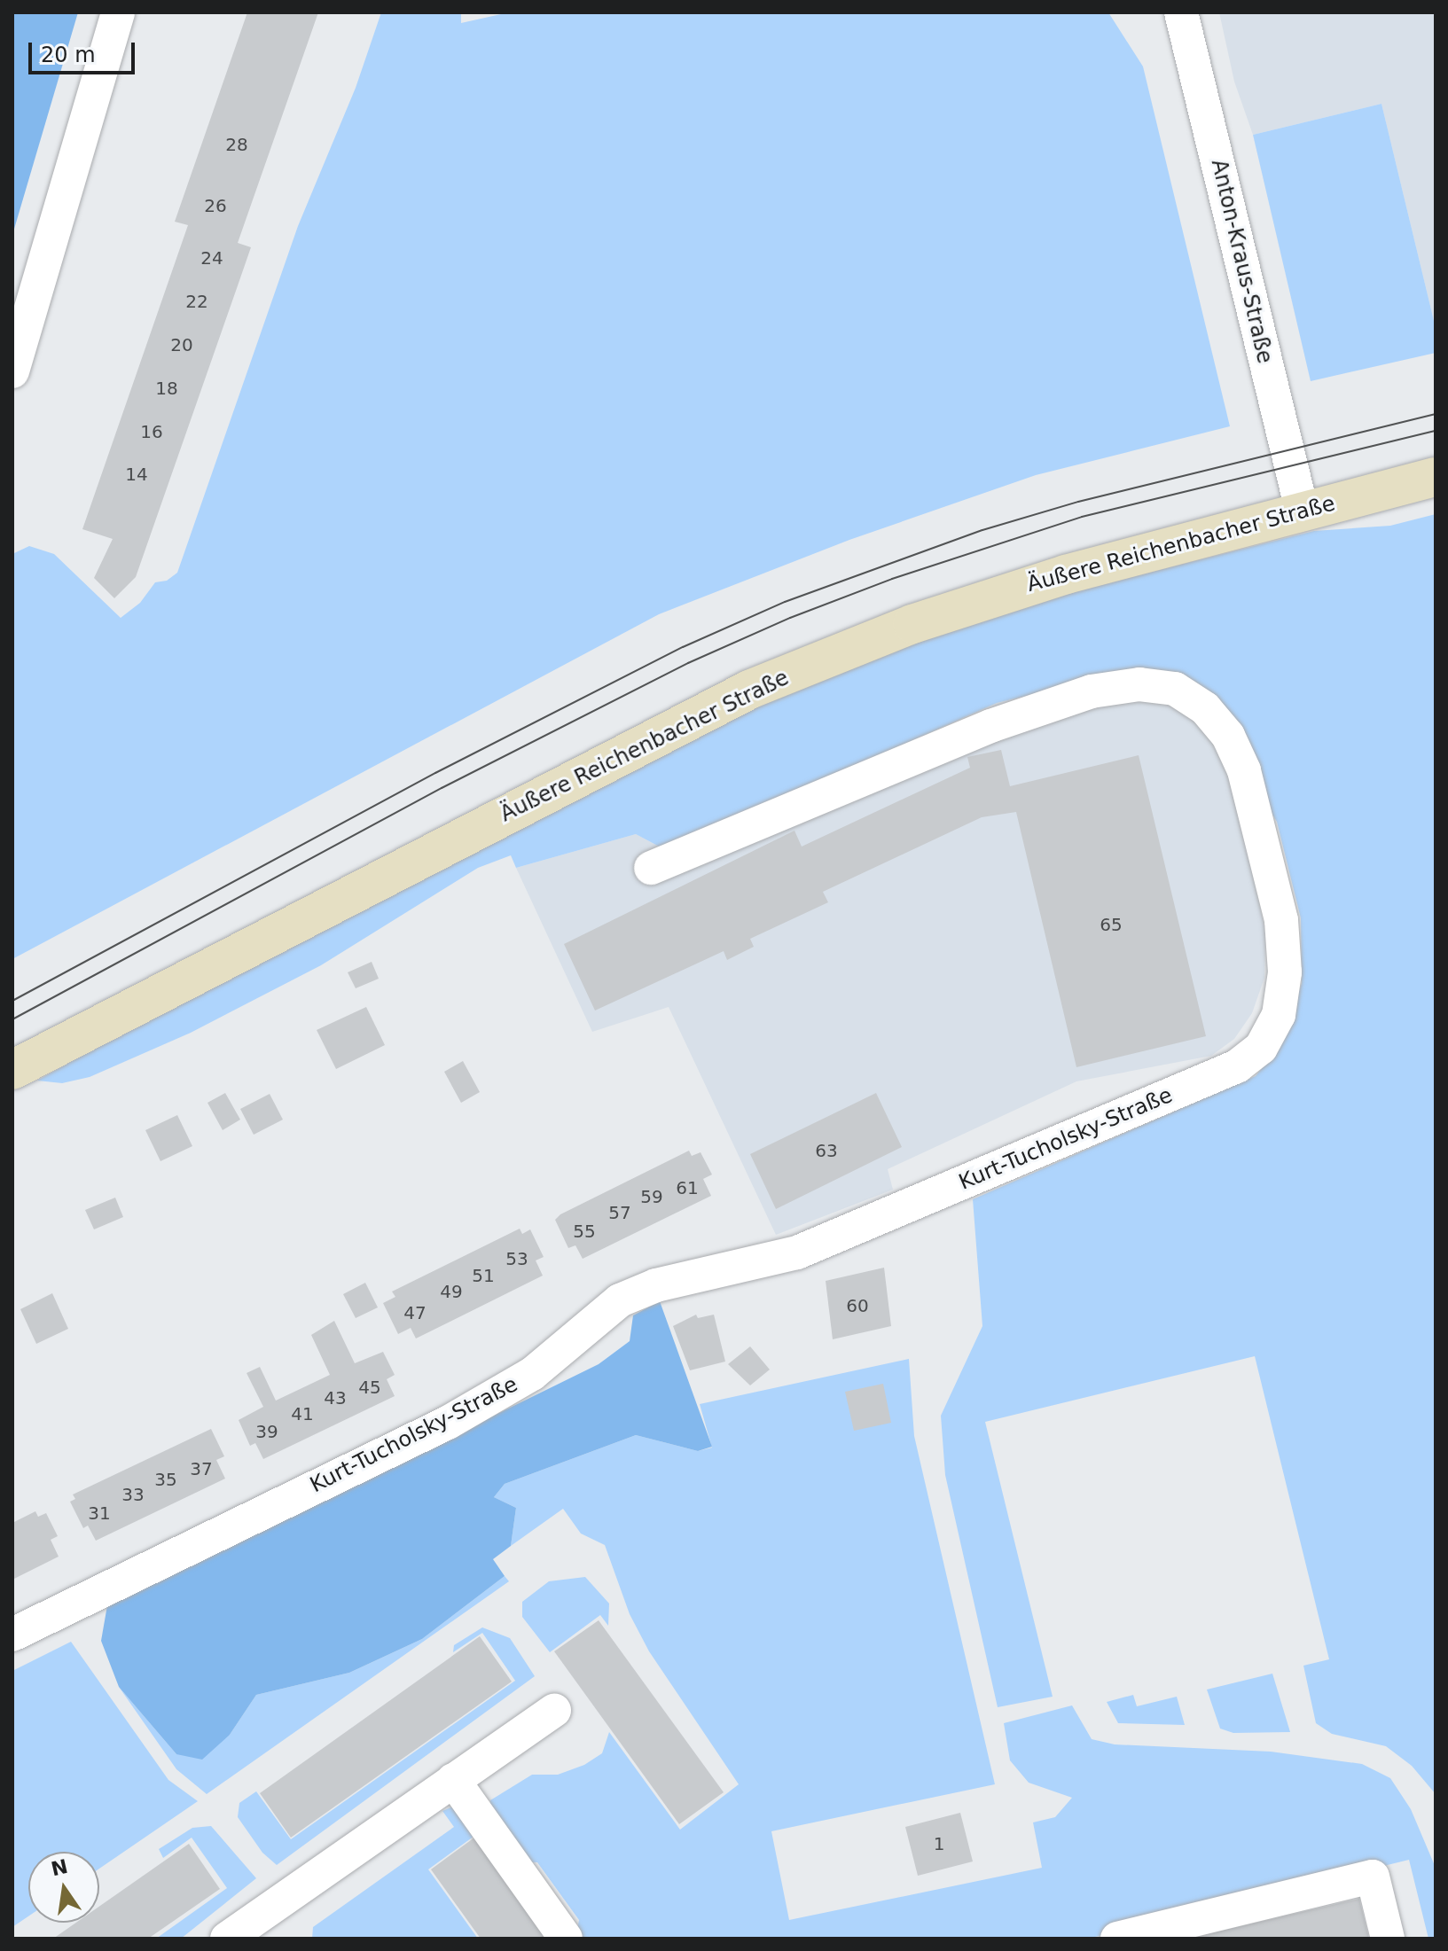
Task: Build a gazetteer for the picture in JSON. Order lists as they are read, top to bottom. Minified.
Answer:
{"streets":{"street":["Anton-Kraus-Straße","Äußere Reichenbacher Straße","Kurt-Tucholsky-Straße"]},"crossings":[["Anton-Kraus-Straße","Äußere Reichenbacher Straße"]],"house_numbers":["28","26","24","22","20","18","16","14","65","63","61","59","57","55","53","51","49","60","47","45","43","41","39","37","35","33","31","1"],"scale_bar":"20 m","north":"top"}
